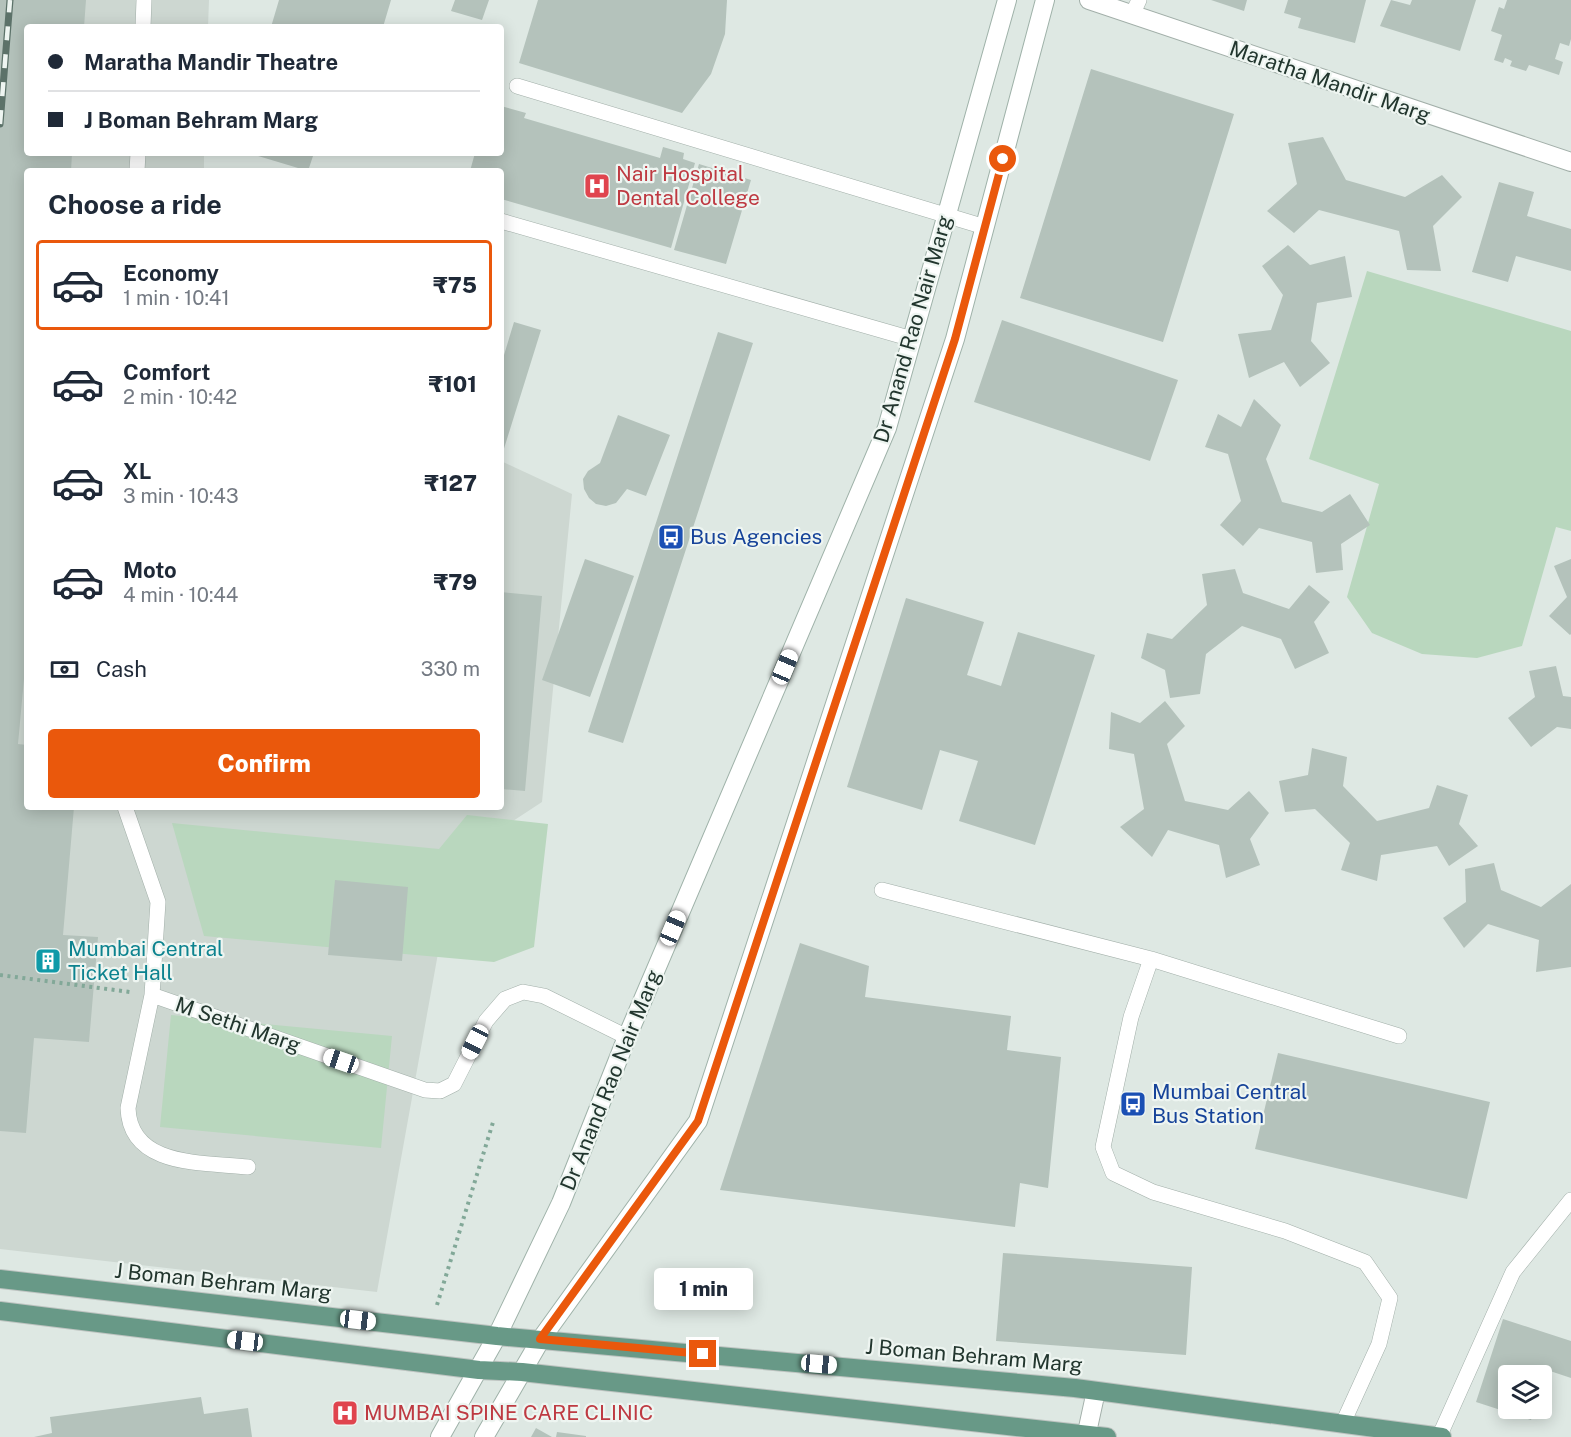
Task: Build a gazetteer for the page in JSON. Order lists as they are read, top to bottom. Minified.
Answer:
{"streets":{"main road":["Maratha Mandir Marg","Dr Anand Rao Nair Marg","J Boman Behram Marg"],"lane":["M Sethi Marg"]},"crossings":[["Dr Anand Rao Nair Marg","M Sethi Marg"],["Dr Anand Rao Nair Marg","J Boman Behram Marg"]],"places":{"hospital":["Nair Hospital Dental College","MUMBAI SPINE CARE CLINIC"],"bus stop":["Bus Agencies","Mumbai Central Bus Station"],"building":["Mumbai Central Ticket Hall"]},"page":{"banner":["Maratha Mandir Theatre","J Boman Behram Marg"],"heading":"Choose a ride","list":[{"name":"Economy","note":"1 min · 10:41","value":"₹75"},{"name":"Comfort","note":"2 min · 10:42","value":"₹101"},{"name":"XL","note":"3 min · 10:43","value":"₹127"},{"name":"Moto","note":"4 min · 10:44","value":"₹79"}],"pay":["Cash","330 m"],"buttons":"Confirm","bubble":"1 min"}}
